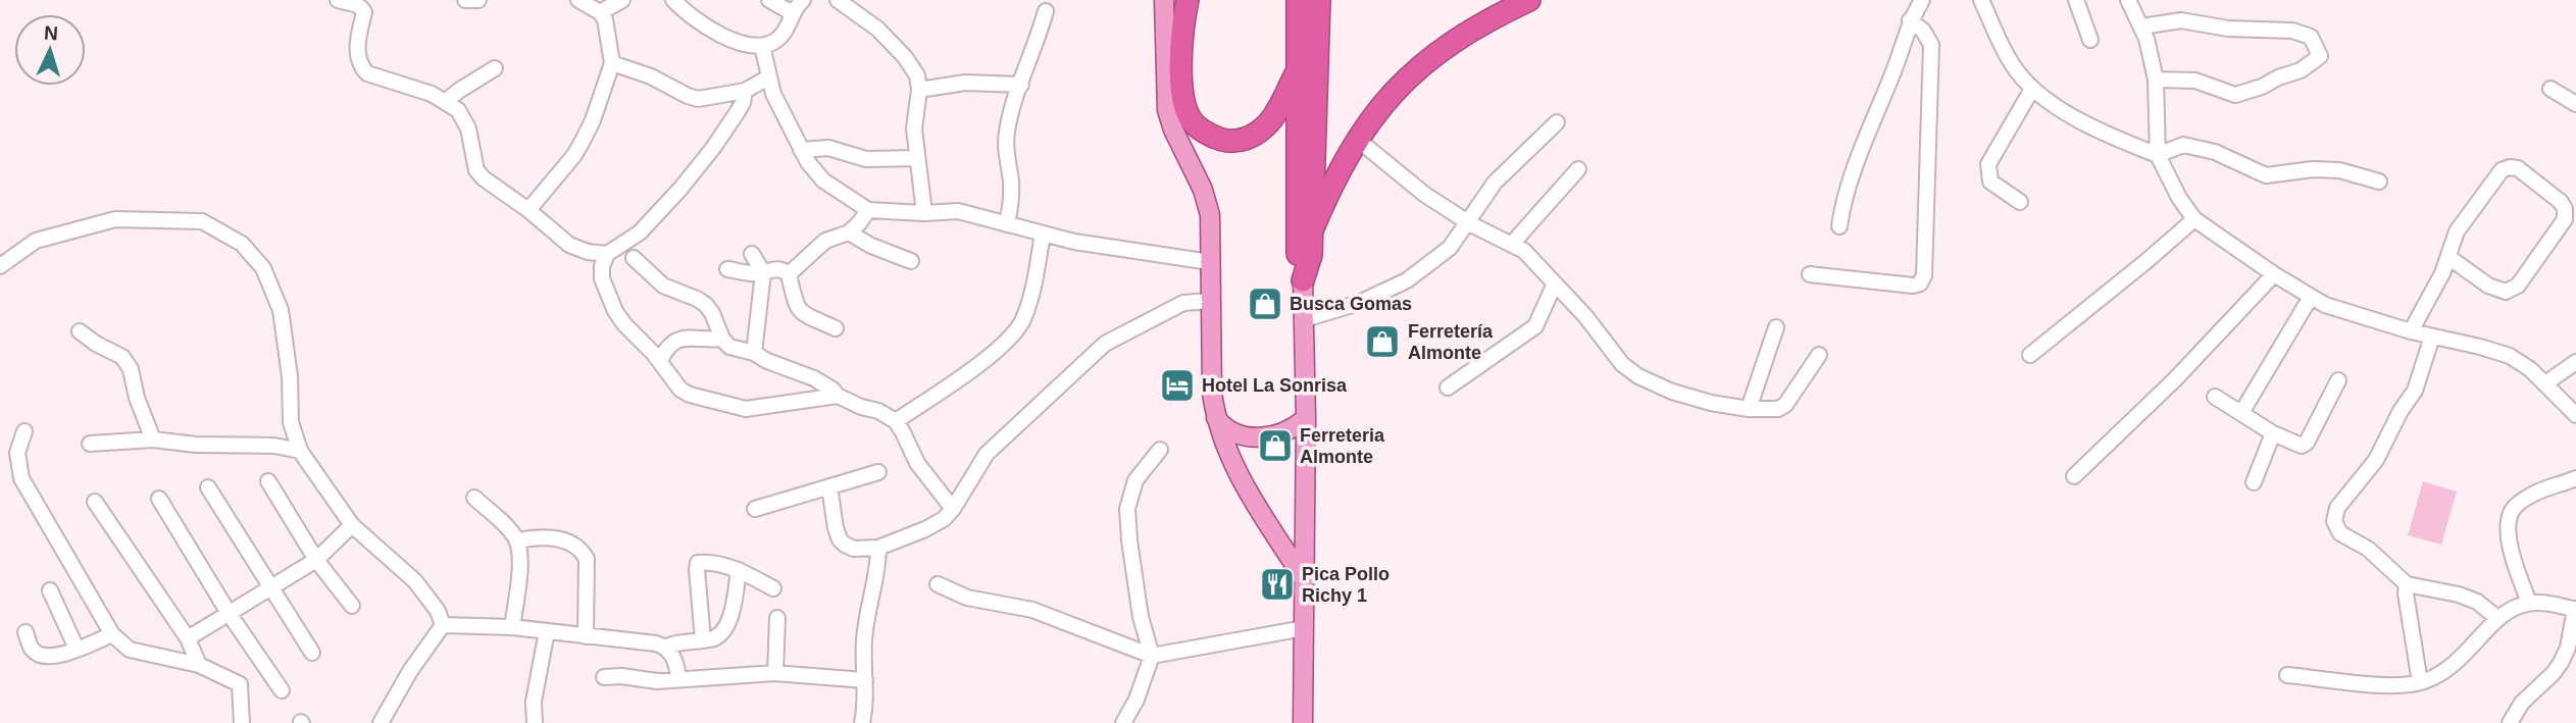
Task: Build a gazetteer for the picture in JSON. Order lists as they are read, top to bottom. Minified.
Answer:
{"places":{"shop":["Busca Gomas","Ferretería Almonte","Ferreteria Almonte"],"hotel":["Hotel La Sonrisa"],"restaurant":["Pica Pollo Richy 1"]},"north":"top"}
